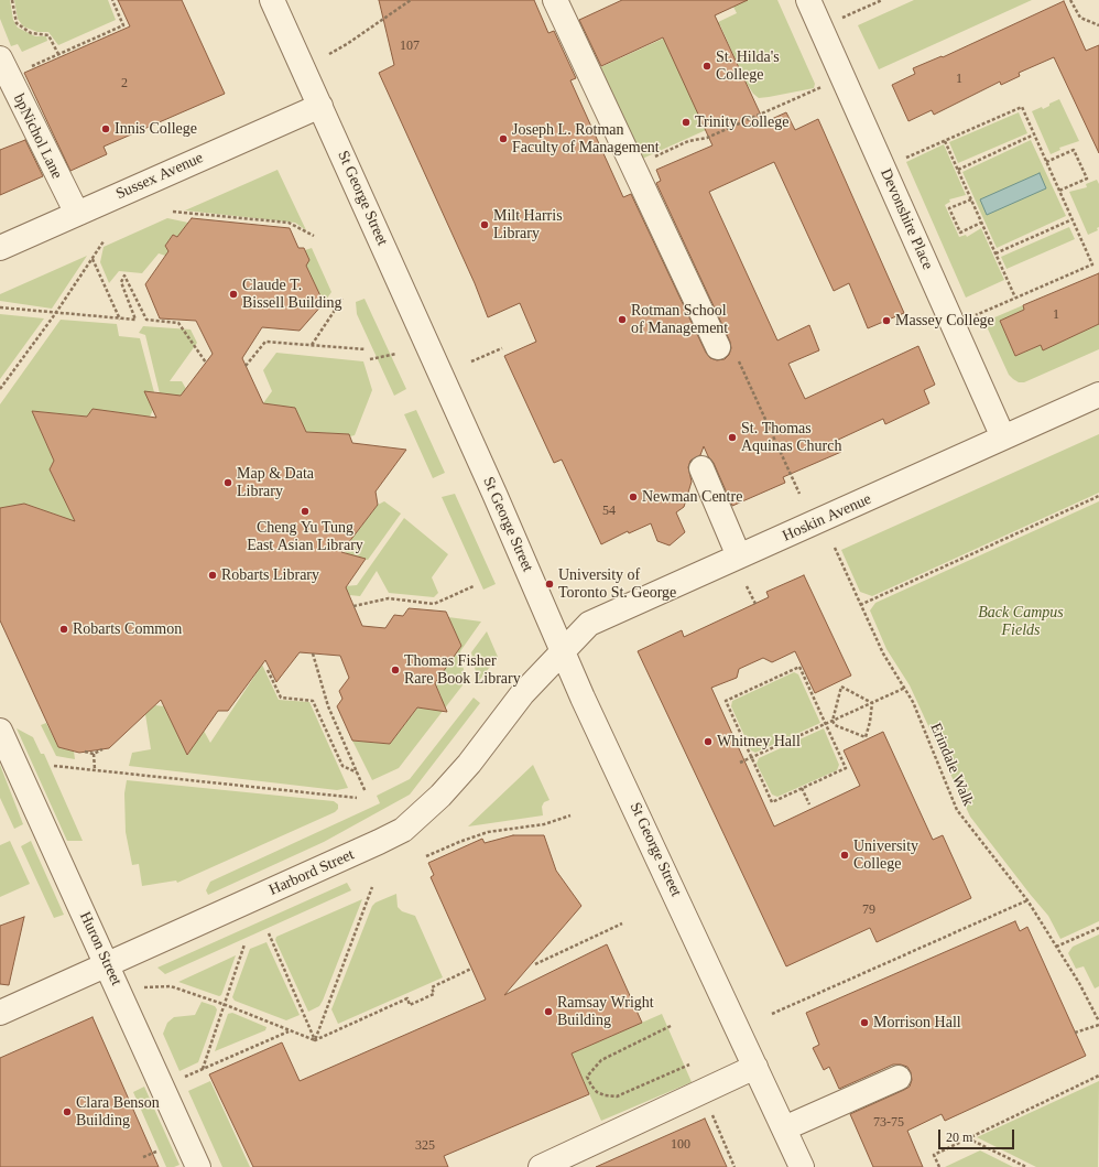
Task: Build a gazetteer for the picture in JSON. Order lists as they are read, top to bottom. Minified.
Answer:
{"streets":{"street":["bpNichol Lane","Sussex Avenue","St George Street","Devonshire Place","Hoskin Avenue","Harbord Street","Huron Street"],"path":["Erindale Walk"]},"crossings":[["bpNichol Lane","Sussex Avenue"],["Sussex Avenue","St George Street"],["St George Street","Hoskin Avenue"],["St George Street","Harbord Street"],["Devonshire Place","Hoskin Avenue"],["Hoskin Avenue","Harbord Street"],["Harbord Street","Huron Street"]],"parks":["Back Campus Fields"],"places":["St. Hilda's College","Trinity College","Innis College","Joseph L. Rotman Faculty of Management","Milt Harris Library","Claude T. Bissell Building","Rotman School of Management","Massey College","St. Thomas Aquinas Church","Map & Data Library","Newman Centre","Cheng Yu Tung East Asian Library","Robarts Library","University of Toronto St. George","Robarts Common","Thomas Fisher Rare Book Library","Whitney Hall","University College","Ramsay Wright Building","Morrison Hall","Clara Benson Building"],"house_numbers":["107","1","2","1","54","79","73-75","100","325"],"scale_bar":"20 m"}
